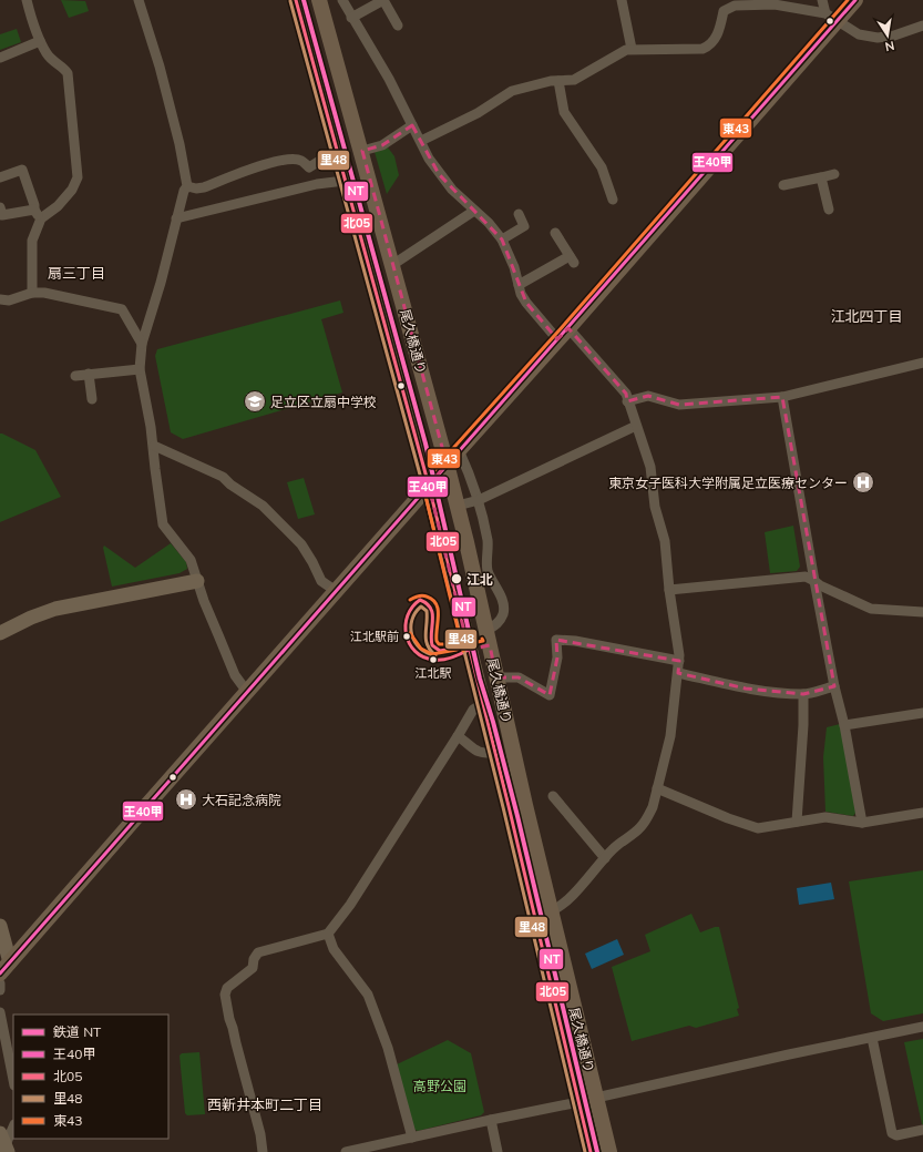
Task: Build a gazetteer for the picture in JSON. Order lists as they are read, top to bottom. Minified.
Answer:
{"streets":{"main road":["尾久橋通り"]},"districts":["扇三丁目","江北四丁目","西新井本町二丁目"],"parks":["高野公園"],"places":{"school or university":["足立区立扇中学校"],"hospital":["東京女子医科大学附属足立医療センター","大石記念病院"],"other":["江北","江北駅前","江北駅"]},"lines":["rail line NT","transit line 王40甲","transit line 北05","transit line 東43","transit line 里48"],"legend":["鉄道 NT","王40甲","北05","里48","東43"],"north":"bottom"}
